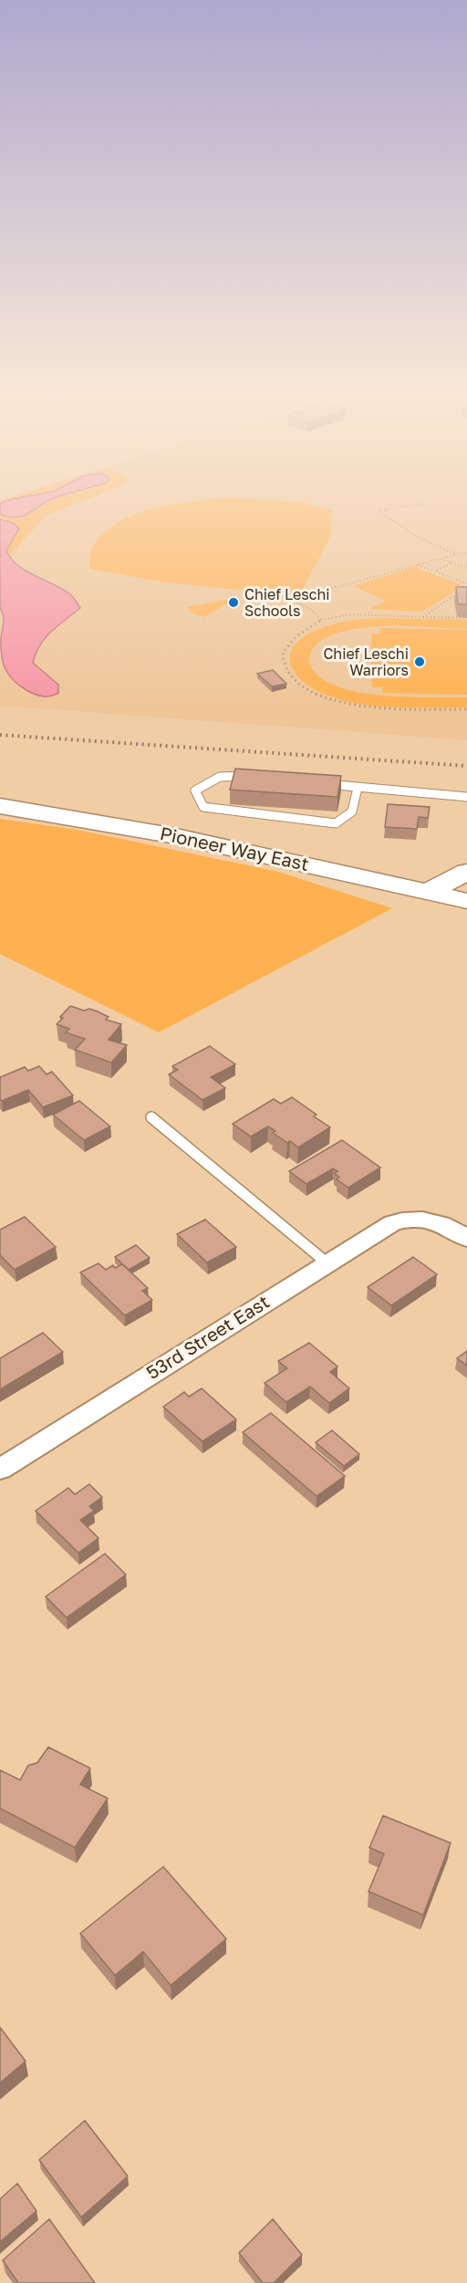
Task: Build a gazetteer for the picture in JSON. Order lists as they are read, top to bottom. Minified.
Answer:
{"streets":{"main road":["Pioneer Way East"],"street":["53rd Street East"]},"places":["Chief Leschi Schools","Chief Leschi Warriors"]}
